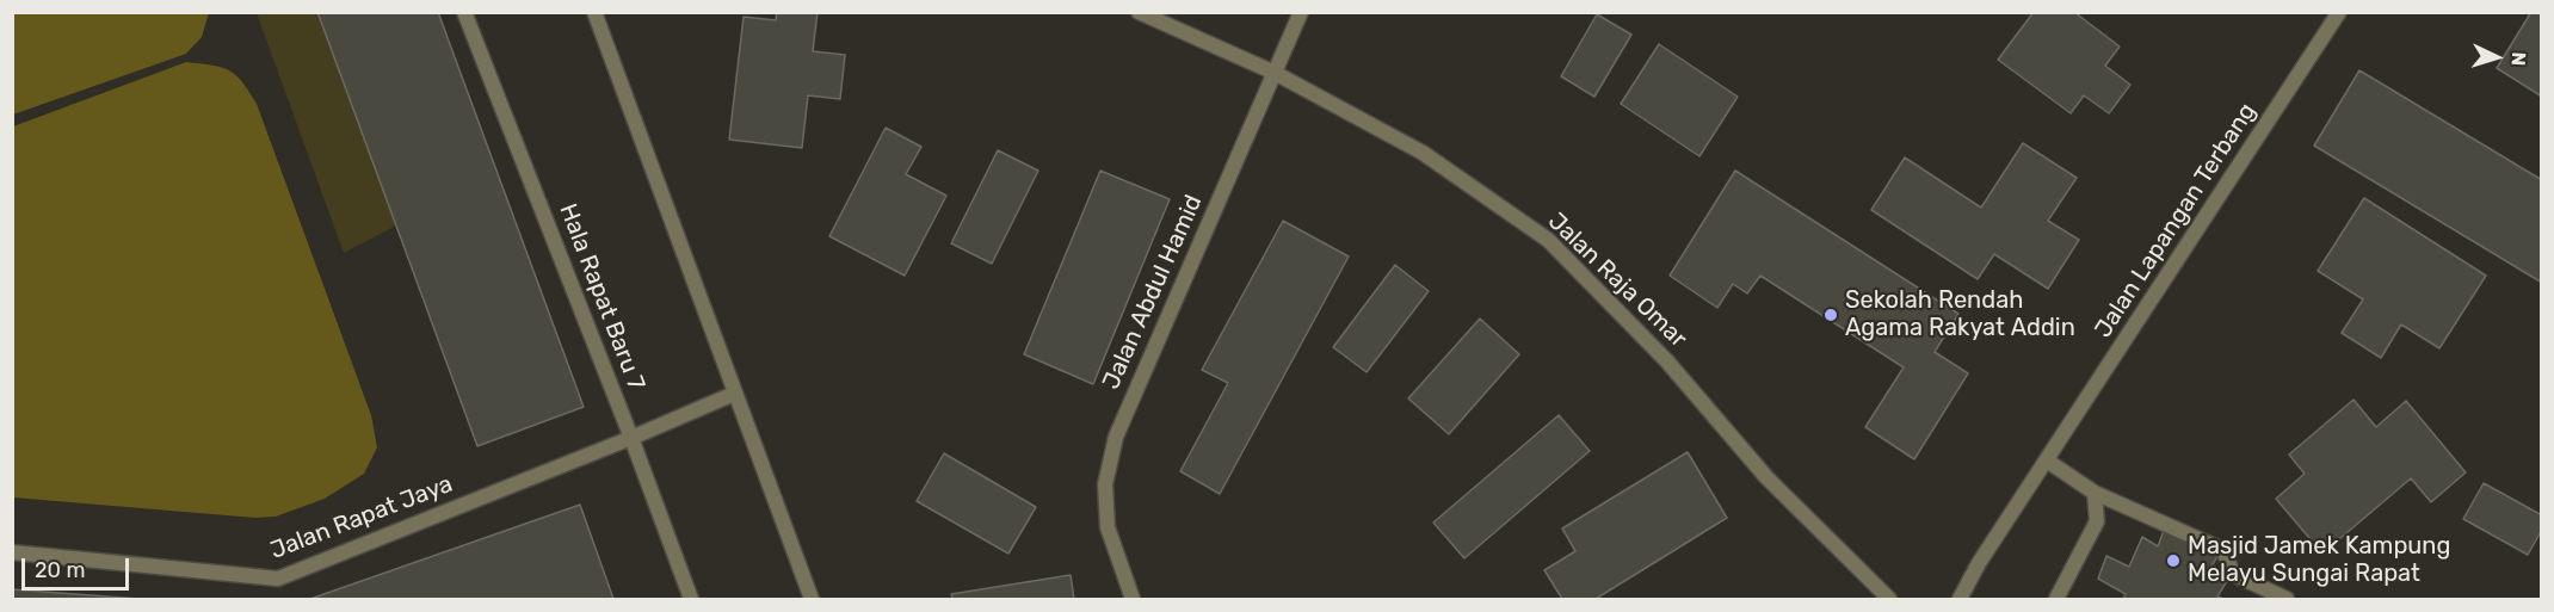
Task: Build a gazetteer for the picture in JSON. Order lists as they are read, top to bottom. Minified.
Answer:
{"streets":{"street":["Jalan Lapangan Terbang","Jalan Raja Omar","Jalan Abdul Hamid","Hala Rapat Baru 7","Jalan Rapat Jaya"]},"crossings":[["Jalan Raja Omar","Jalan Abdul Hamid"],["Hala Rapat Baru 7","Jalan Rapat Jaya"]],"places":["Sekolah Rendah Agama Rakyat Addin","Masjid Jamek Kampung Melayu Sungai Rapat"],"scale_bar":"20 m","north":"right"}
